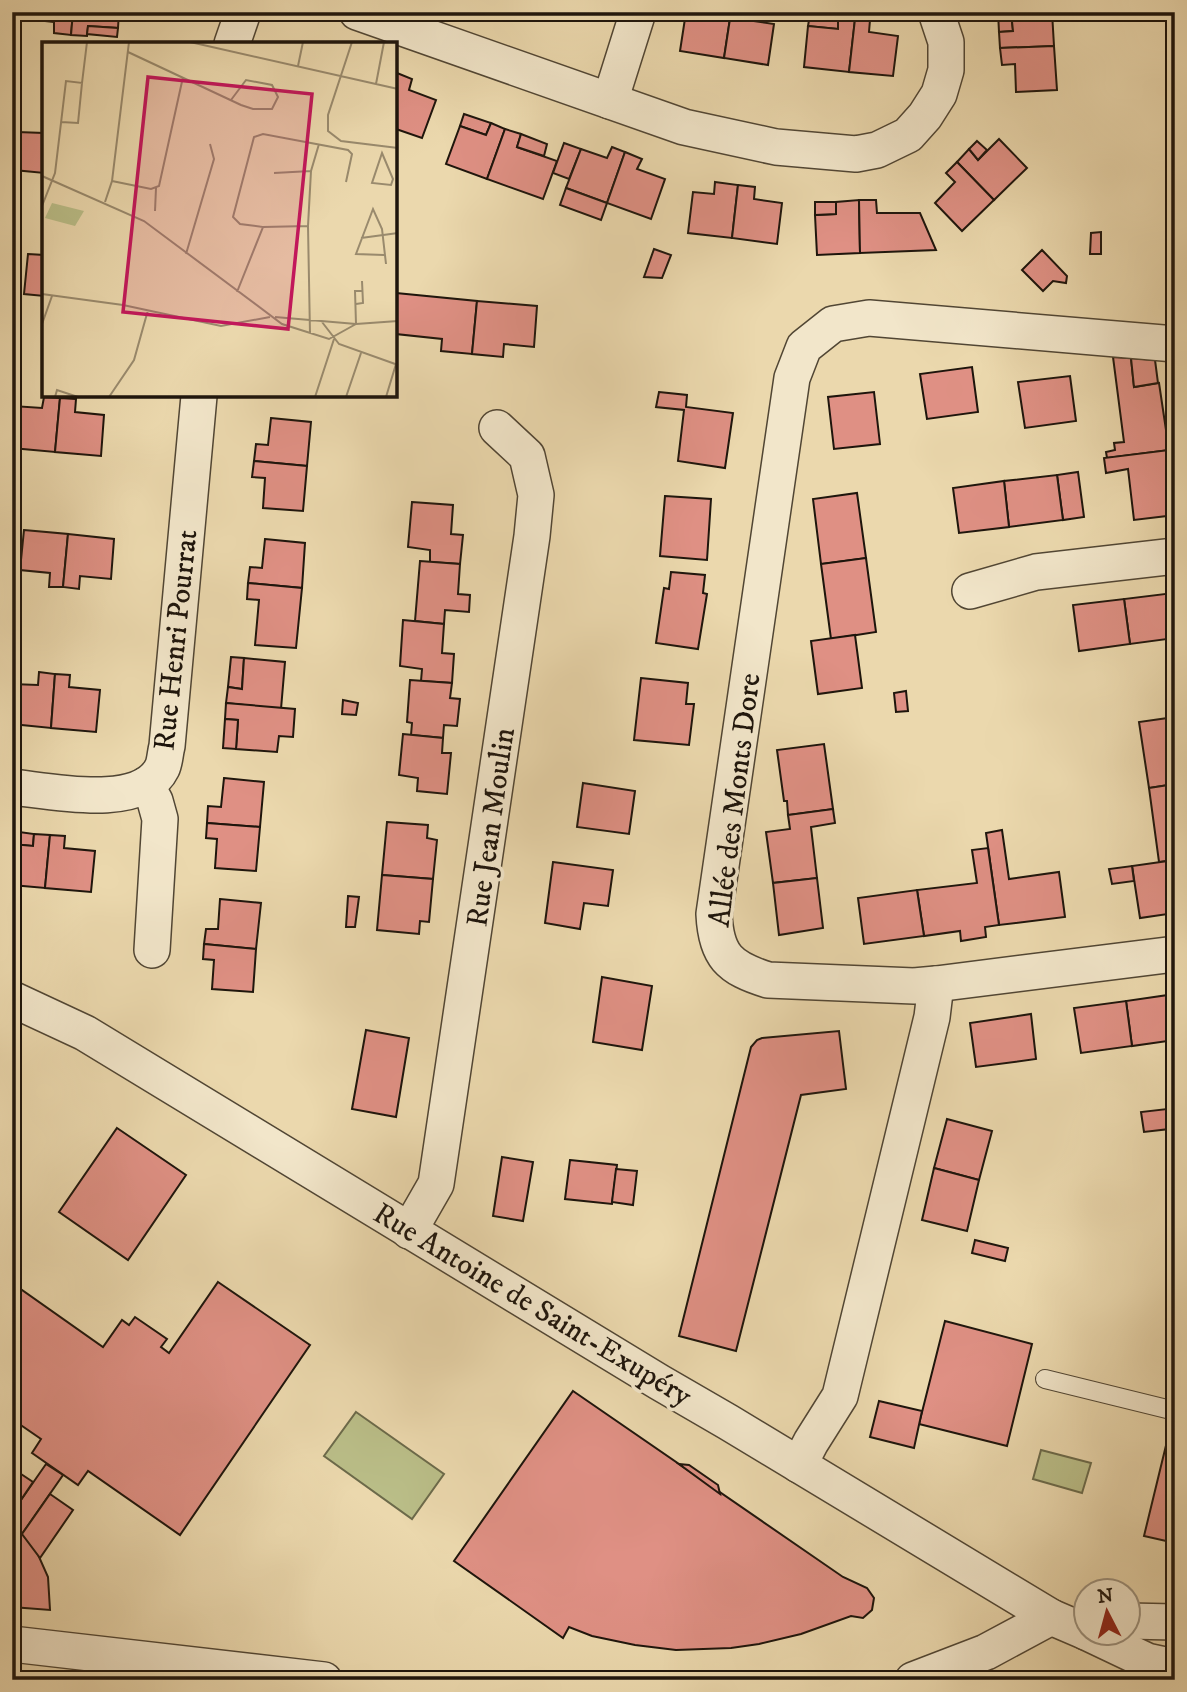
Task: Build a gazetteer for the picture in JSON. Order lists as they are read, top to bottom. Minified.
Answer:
{"streets":{"street":["Rue Henri Pourrat","Allée des Monts Dore","Rue Jean Moulin","Rue Antoine de Saint-Exupéry"]},"crossings":[["Rue Jean Moulin","Rue Antoine de Saint-Exupéry"]],"north":"top"}
